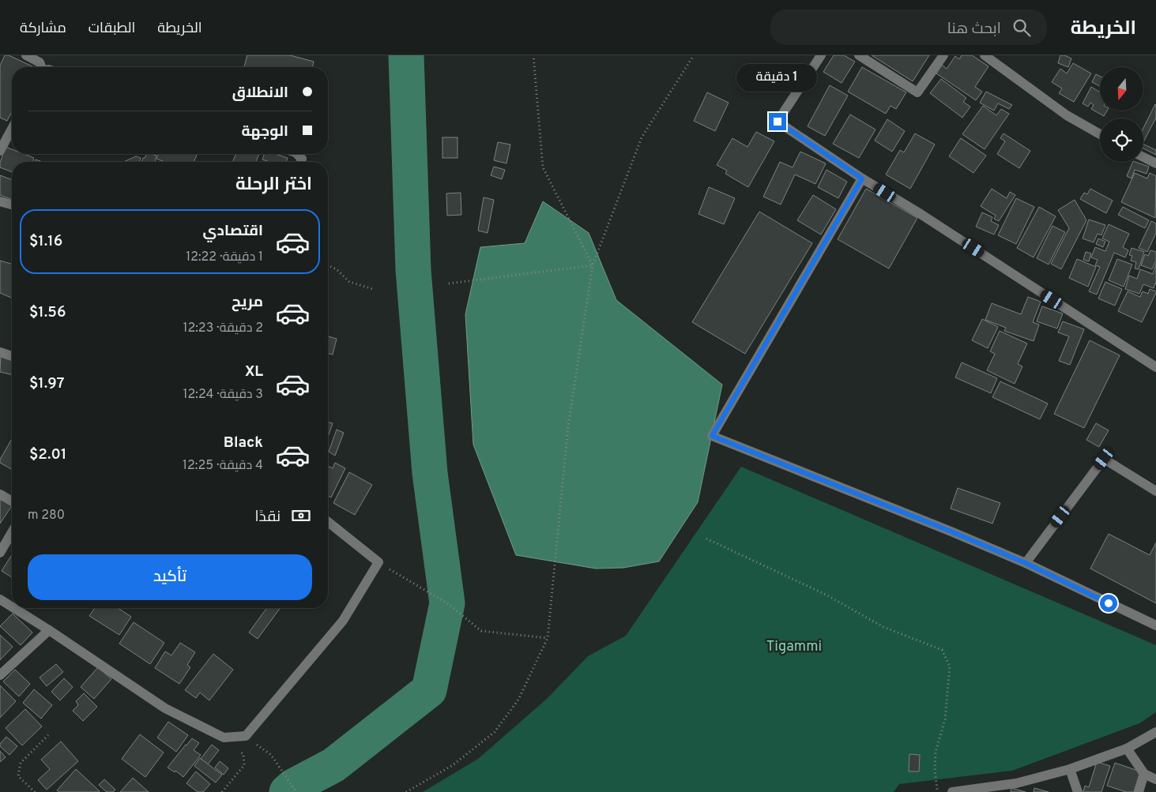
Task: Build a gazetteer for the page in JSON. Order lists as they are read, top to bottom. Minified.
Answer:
{"parks":["Tigammi"],"north":"bottom","page":{"header":"الخريطة","search":"ابحث هنا","nav":["الخريطة","الطبقات","مشاركة"],"bubble":"1 دقيقة","banner":["الانطلاق","الوجهة"],"heading":"اختر الرحلة","list":[{"name":"اقتصادي","note":"1 دقيقة · 12:22","value":"$1.16"},{"name":"مريح","note":"2 دقيقة · 12:23","value":"$1.56"},{"name":"XL","note":"3 دقيقة · 12:24","value":"$1.97"},{"name":"Black","note":"4 دقيقة · 12:25","value":"$2.01"}],"pay":["نقدًا","280 m"],"buttons":"تأكيد"}}
